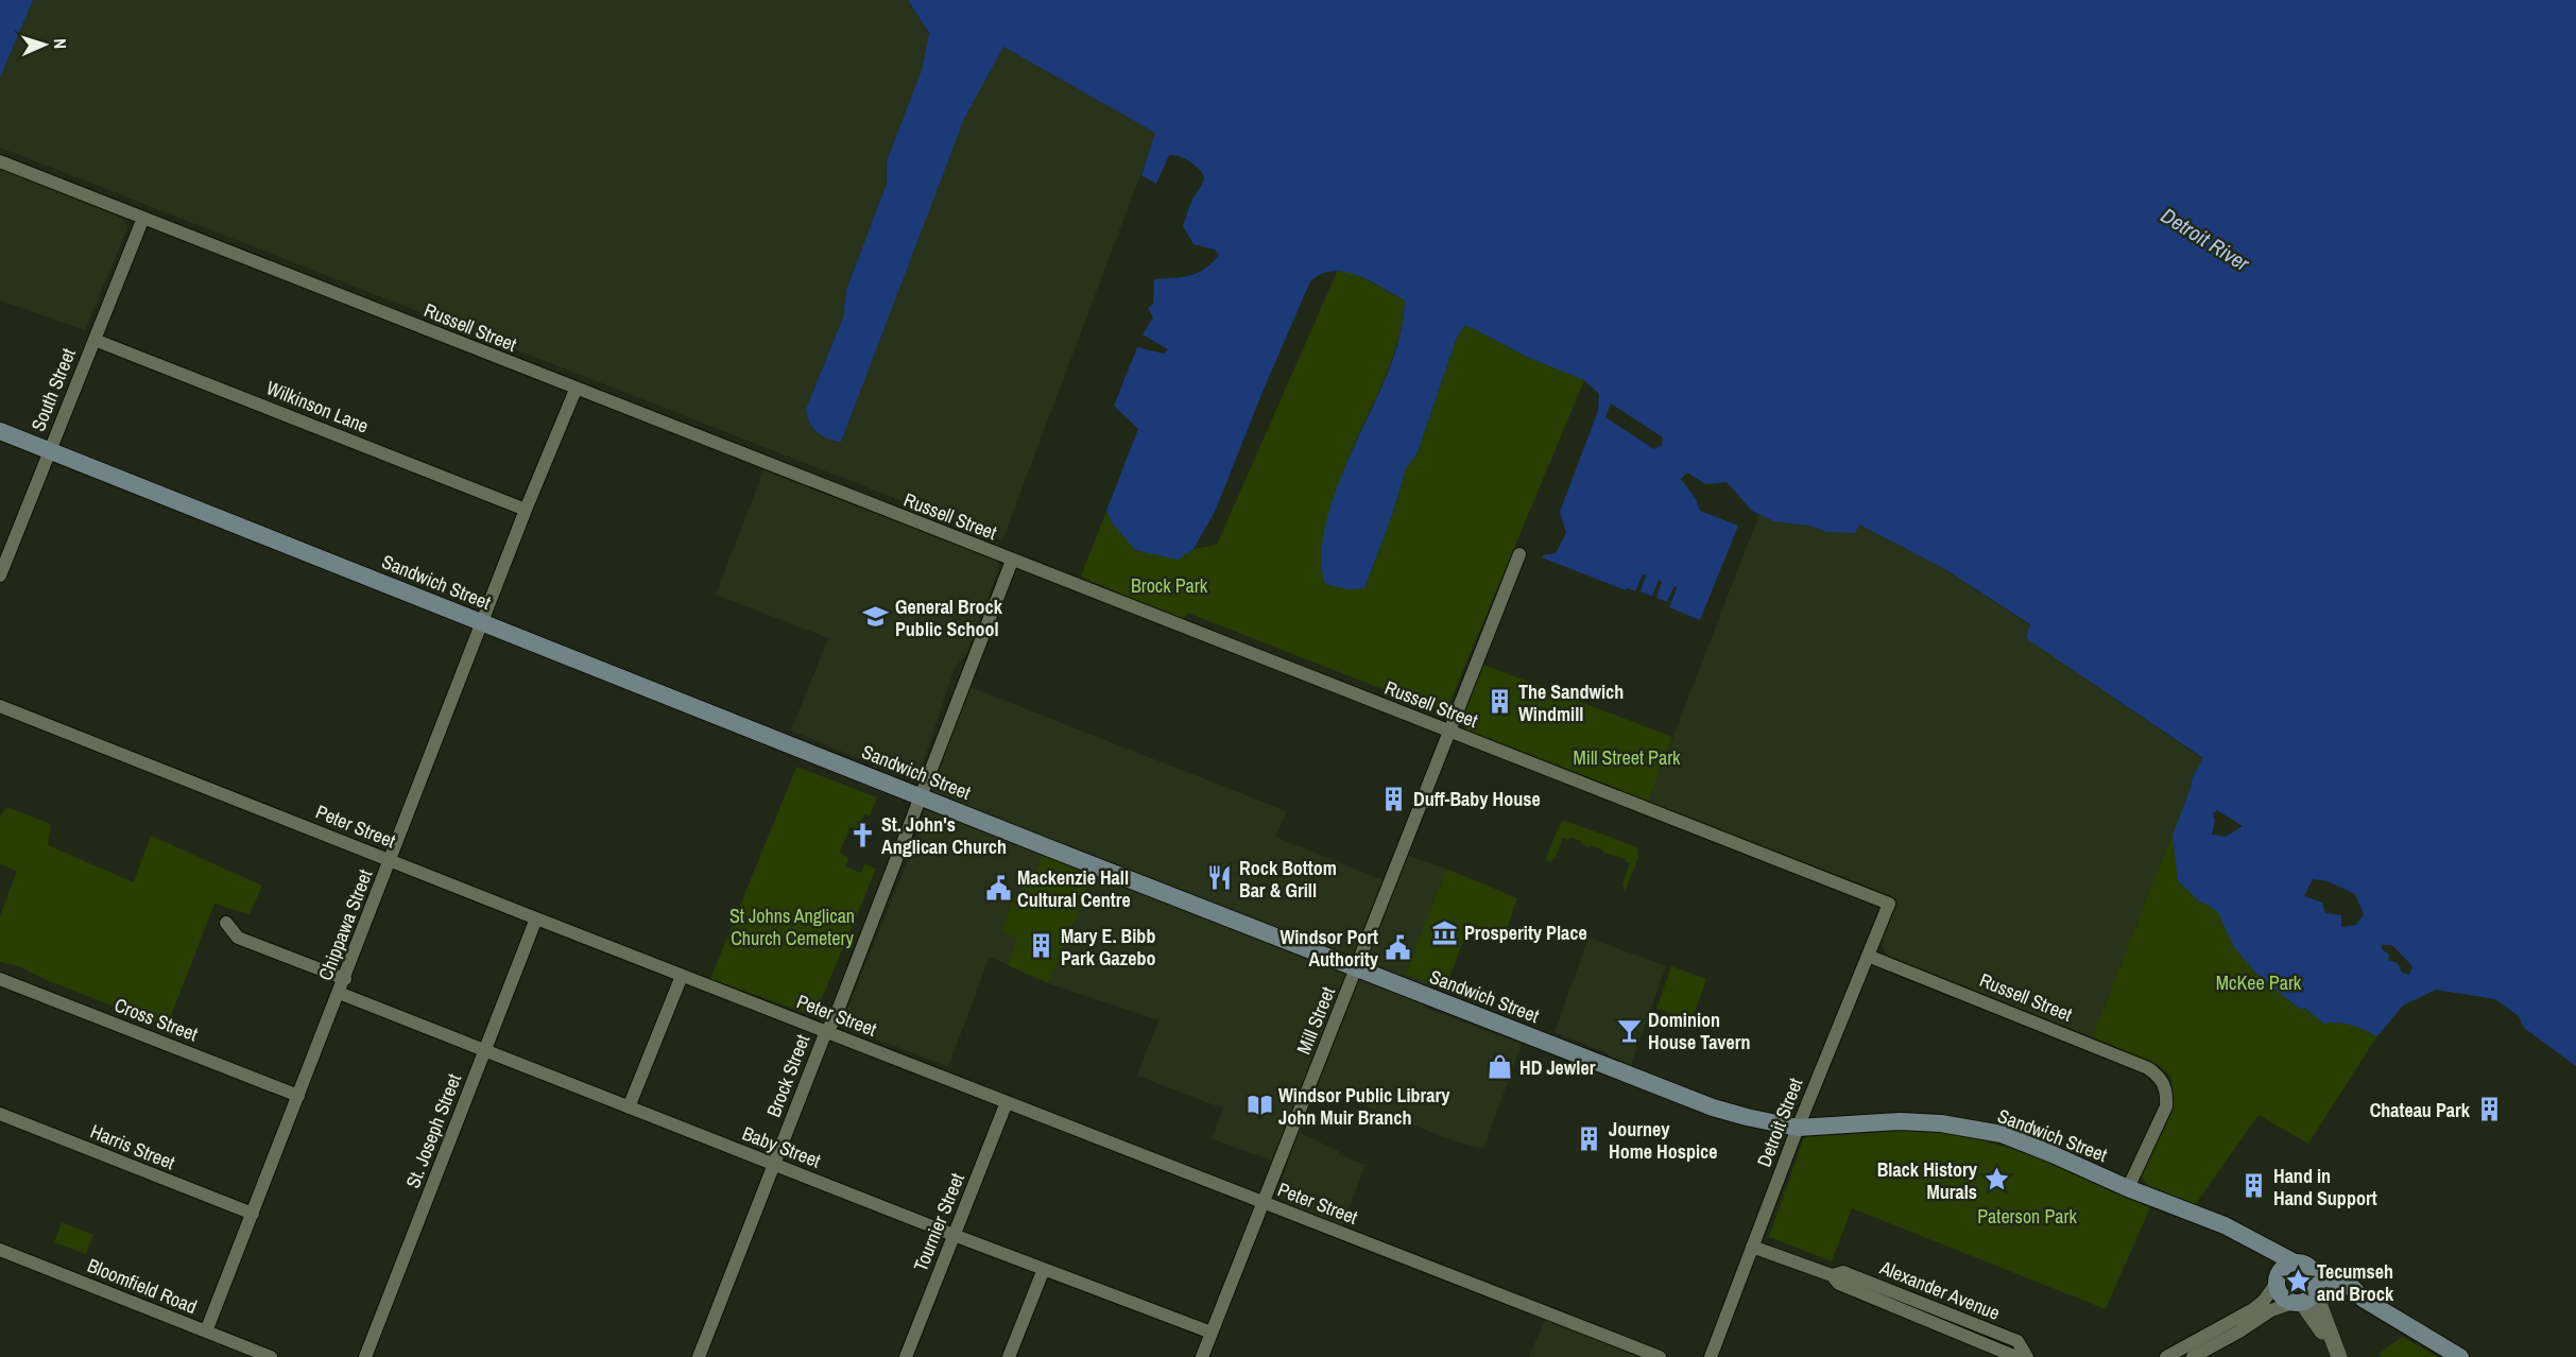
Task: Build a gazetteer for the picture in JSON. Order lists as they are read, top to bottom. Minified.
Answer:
{"streets":{"main road":["Sandwich Street"],"street":["Russell Street","South Street","Wilkinson Lane","Peter Street","Chippawa Street","Cross Street","Mill Street","Brock Street","Detroit Street","St. Joseph Street","Harris Street","Baby Street","Tournier Street","Bloomfield Road","Alexander Avenue"]},"crossings":[["Russell Street","South Street"],["Russell Street","Sandwich Street"],["Russell Street","Chippawa Street"],["Russell Street","Mill Street"],["Russell Street","Brock Street"],["Russell Street","Detroit Street"],["South Street","Wilkinson Lane"],["South Street","Sandwich Street"],["Wilkinson Lane","Chippawa Street"],["Sandwich Street","Chippawa Street"],["Sandwich Street","Mill Street"],["Sandwich Street","Brock Street"],["Sandwich Street","Detroit Street"],["Peter Street","Chippawa Street"],["Peter Street","Mill Street"],["Peter Street","Brock Street"],["Peter Street","St. Joseph Street"],["Peter Street","Tournier Street"],["Chippawa Street","Cross Street"],["Chippawa Street","Harris Street"],["Chippawa Street","Baby Street"],["Chippawa Street","Bloomfield Road"],["Mill Street","Baby Street"],["Brock Street","Baby Street"],["Detroit Street","Alexander Avenue"],["St. Joseph Street","Baby Street"],["Baby Street","Tournier Street"]],"water":["Detroit River"],"parks":["Brock Park","Mill Street Park","St Johns Anglican Church Cemetery","McKee Park","Paterson Park"],"places":{"school or university":["General Brock Public School"],"building":["The Sandwich Windmill","Duff-Baby House","Mary E. Bibb Park Gazebo","Chateau Park","Journey Home Hospice","Hand in Hand Support"],"church":["St. John's Anglican Church"],"restaurant":["Rock Bottom Bar & Grill"],"public building":["Mackenzie Hall Cultural Centre","Windsor Port Authority"],"museum":["Prosperity Place"],"bar":["Dominion House Tavern"],"shop":["HD Jewler"],"library":["Windsor Public Library John Muir Branch"],"place":["Black History Murals","Tecumseh and Brock"]},"north":"right"}
